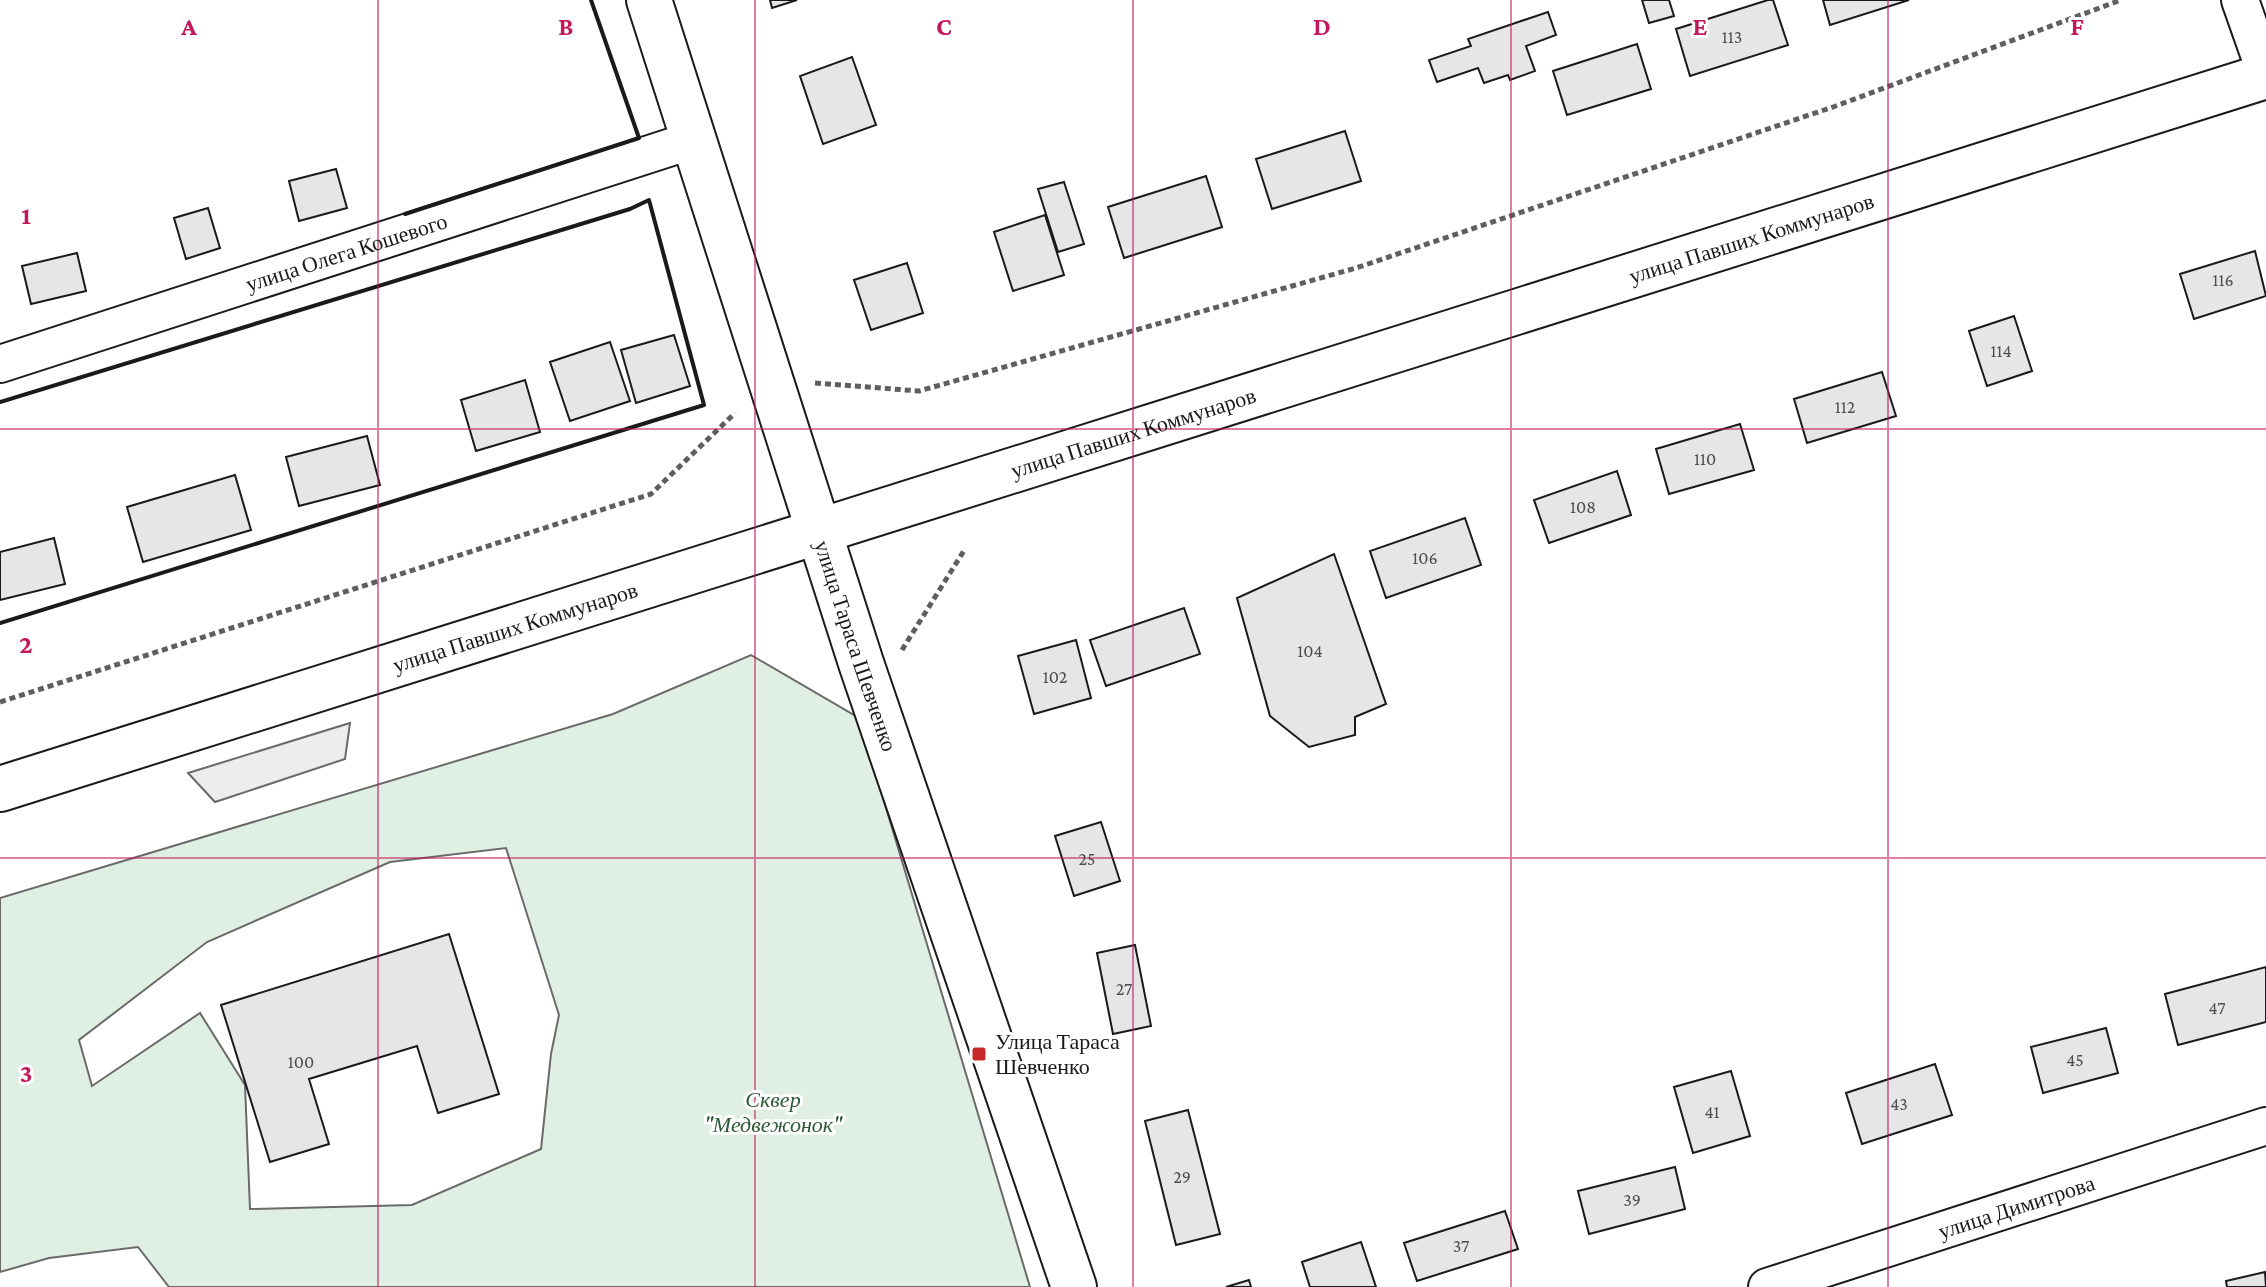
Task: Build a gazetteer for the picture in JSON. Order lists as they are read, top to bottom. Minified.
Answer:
{"streets":{"street":["улица Павших Коммунаров","улица Олега Кошевого","улица Тараса Шевченко","улица Димитрова"]},"crossings":[["улица Павших Коммунаров","улица Тараса Шевченко"],["улица Олега Кошевого","улица Тараса Шевченко"]],"parks":["Сквер \"Медвежонок\""],"places":{"transit":["Улица Тараса Шевченко"]},"house_numbers":["113","116","114","112","110","108","106","104","102","25","27","47","45","100","43","41","29","39","37"],"grid":{"columns":["A","B","C","D","E","F"],"rows":["1","2","3"]}}
